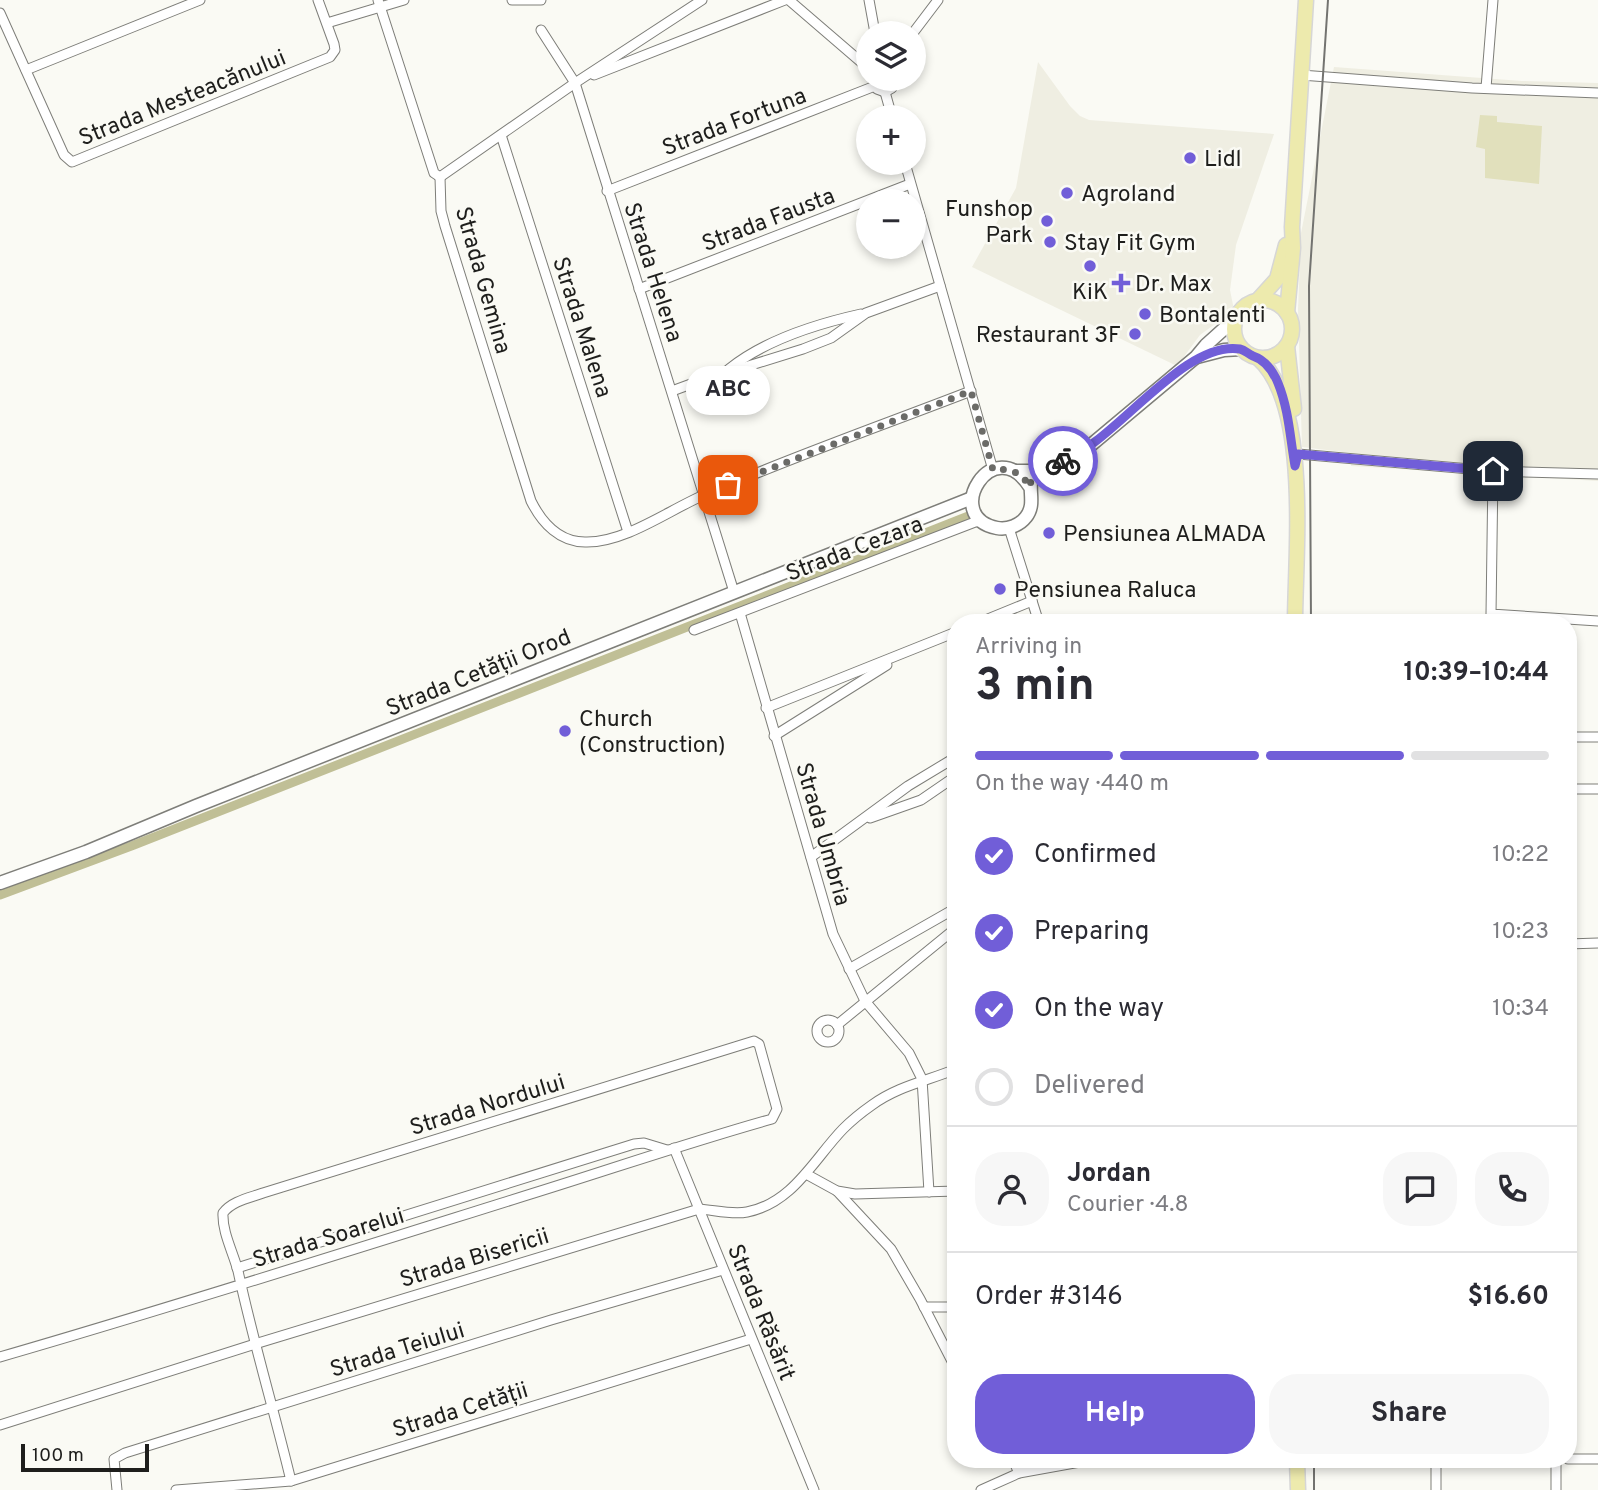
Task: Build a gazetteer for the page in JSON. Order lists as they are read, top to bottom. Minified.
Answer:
{"streets":{"street":["Strada Mesteacănului","Strada Fortuna","Strada Fausta","Strada Helena","Strada Gemina","Strada Malena","Strada Cezara","Strada Cetății Orod","Strada Umbria","Strada Nordului","Strada Soarelui","Strada Bisericii","Strada Răsărit","Strada Teiului","Strada Cetății"]},"crossings":[["Strada Fortuna","Strada Helena"],["Strada Fausta","Strada Helena"],["Strada Helena","Strada Gemina"],["Strada Helena","Strada Cetății Orod"],["Strada Gemina","Strada Malena"],["Strada Cezara","Strada Cetății Orod"],["Strada Umbria","Strada Bisericii"],["Strada Nordului","Strada Soarelui"],["Strada Nordului","Strada Bisericii"],["Strada Nordului","Strada Teiului"],["Strada Nordului","Strada Cetății"],["Strada Soarelui","Strada Răsărit"],["Strada Bisericii","Strada Răsărit"],["Strada Răsărit","Strada Teiului"],["Strada Răsărit","Strada Cetății"]],"places":{"other":["Lidl","Agroland","Funshop Park","Stay Fit Gym","KiK","Bontalenti","Restaurant 3F","ABC","Pensiunea ALMADA","Pensiunea Raluca","Church (Construction)"],"health":["Dr. Max"]},"scale_bar":"100 m","page":{"map_buttons":["+","−"],"bubble":"ABC","heading":["3 min","Arriving in","10:39–10:44"],"panel":["Jordan","Courier · 4.8","Order #3146","$16.60"],"bar":"On the way · 440 m","list":[["Confirmed","10:22"],["Preparing","10:23"],["On the way","10:34"],"Delivered"],"buttons":["Help","Share"],"scale":"100 m"}}
